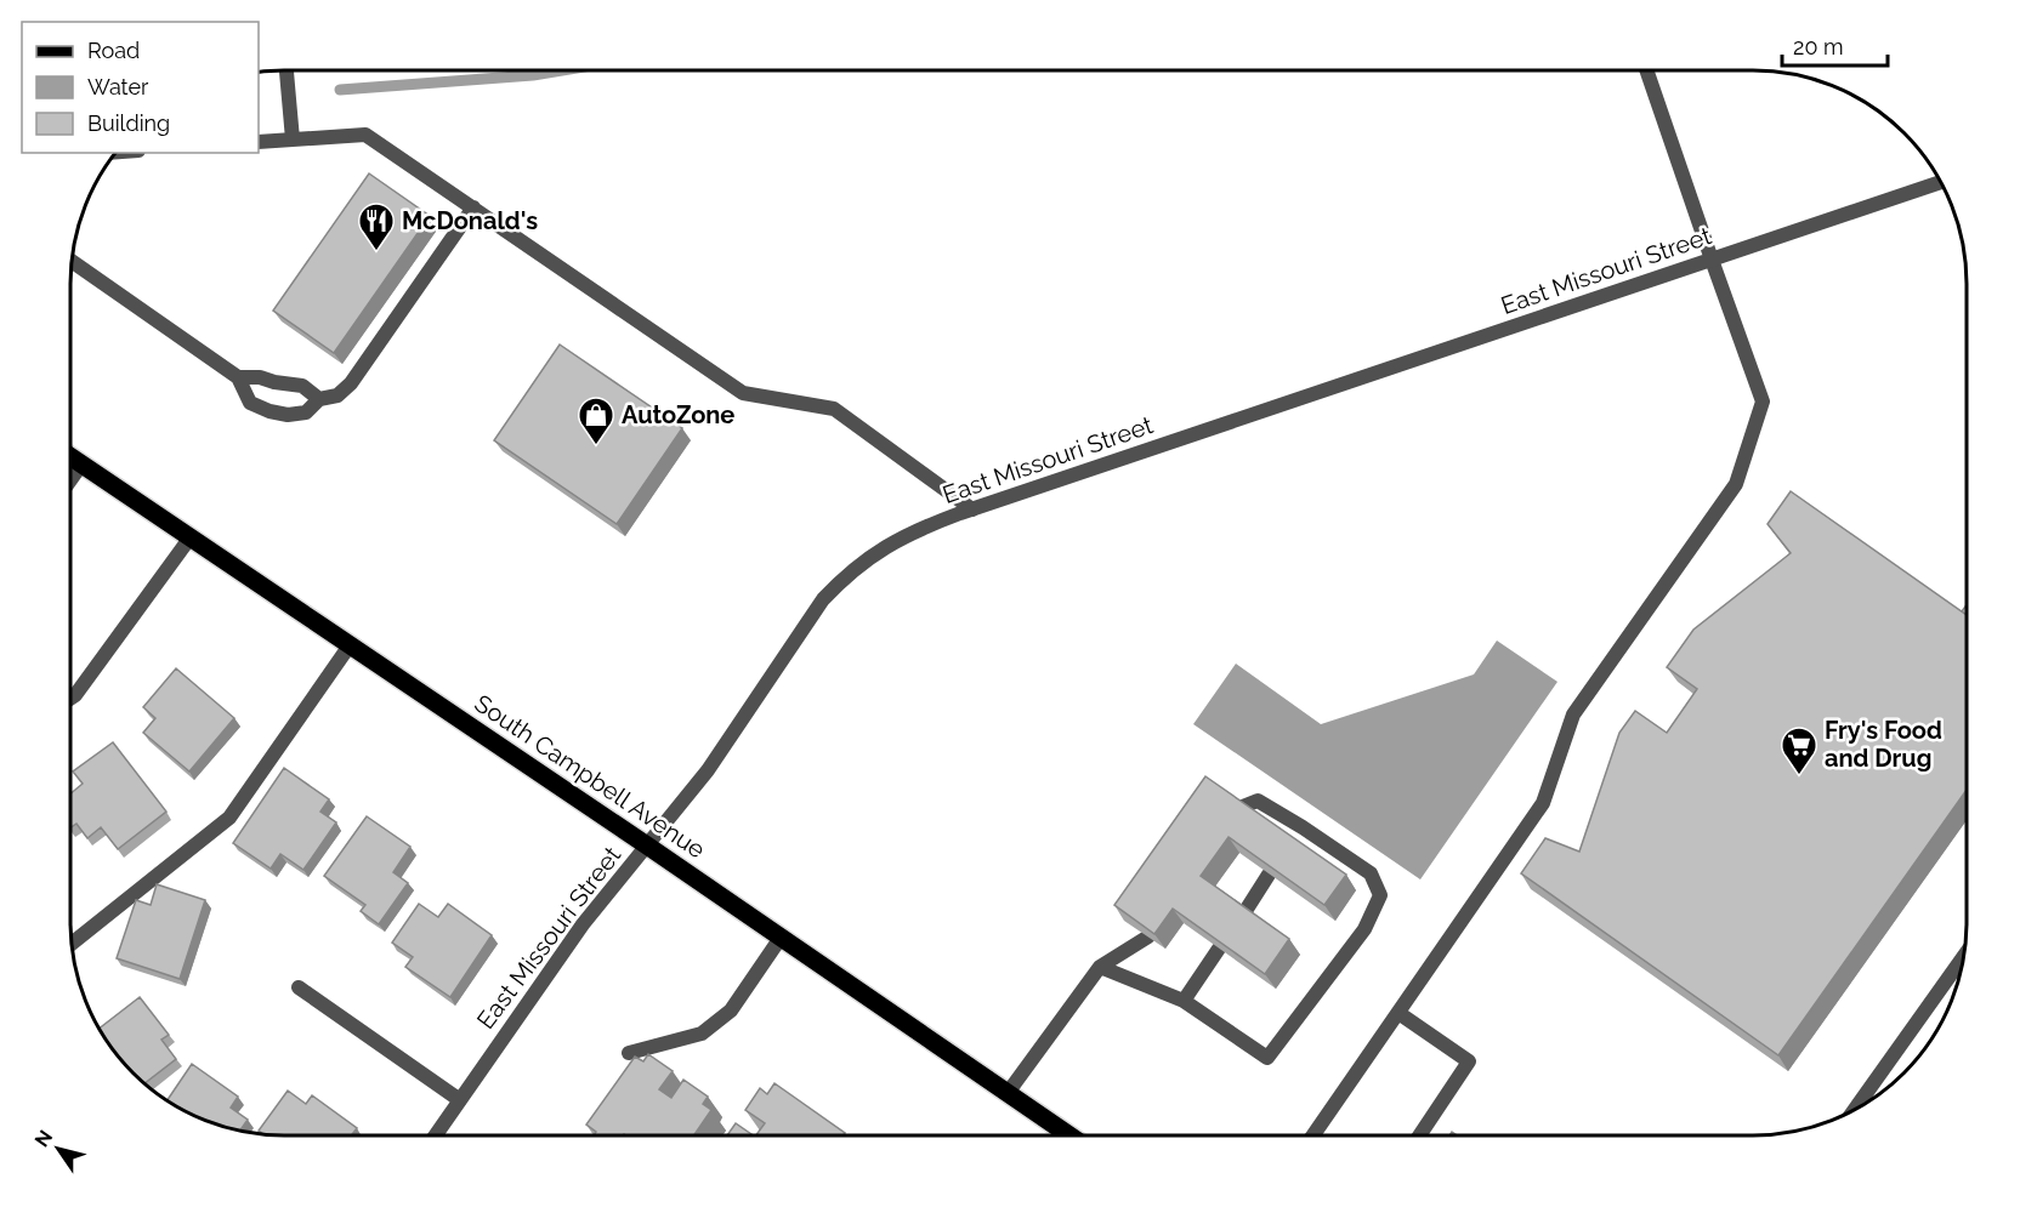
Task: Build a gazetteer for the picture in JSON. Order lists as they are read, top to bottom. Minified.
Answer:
{"streets":{"main road":["South Campbell Avenue"],"street":["East Missouri Street"]},"crossings":[["East Missouri Street","South Campbell Avenue"]],"places":{"restaurant":["McDonald's"],"shop":["AutoZone"],"supermarket":["Fry's Food and Drug"]},"legend":["Road","Water","Building"],"scale_bar":"20 m","north":"top left"}
